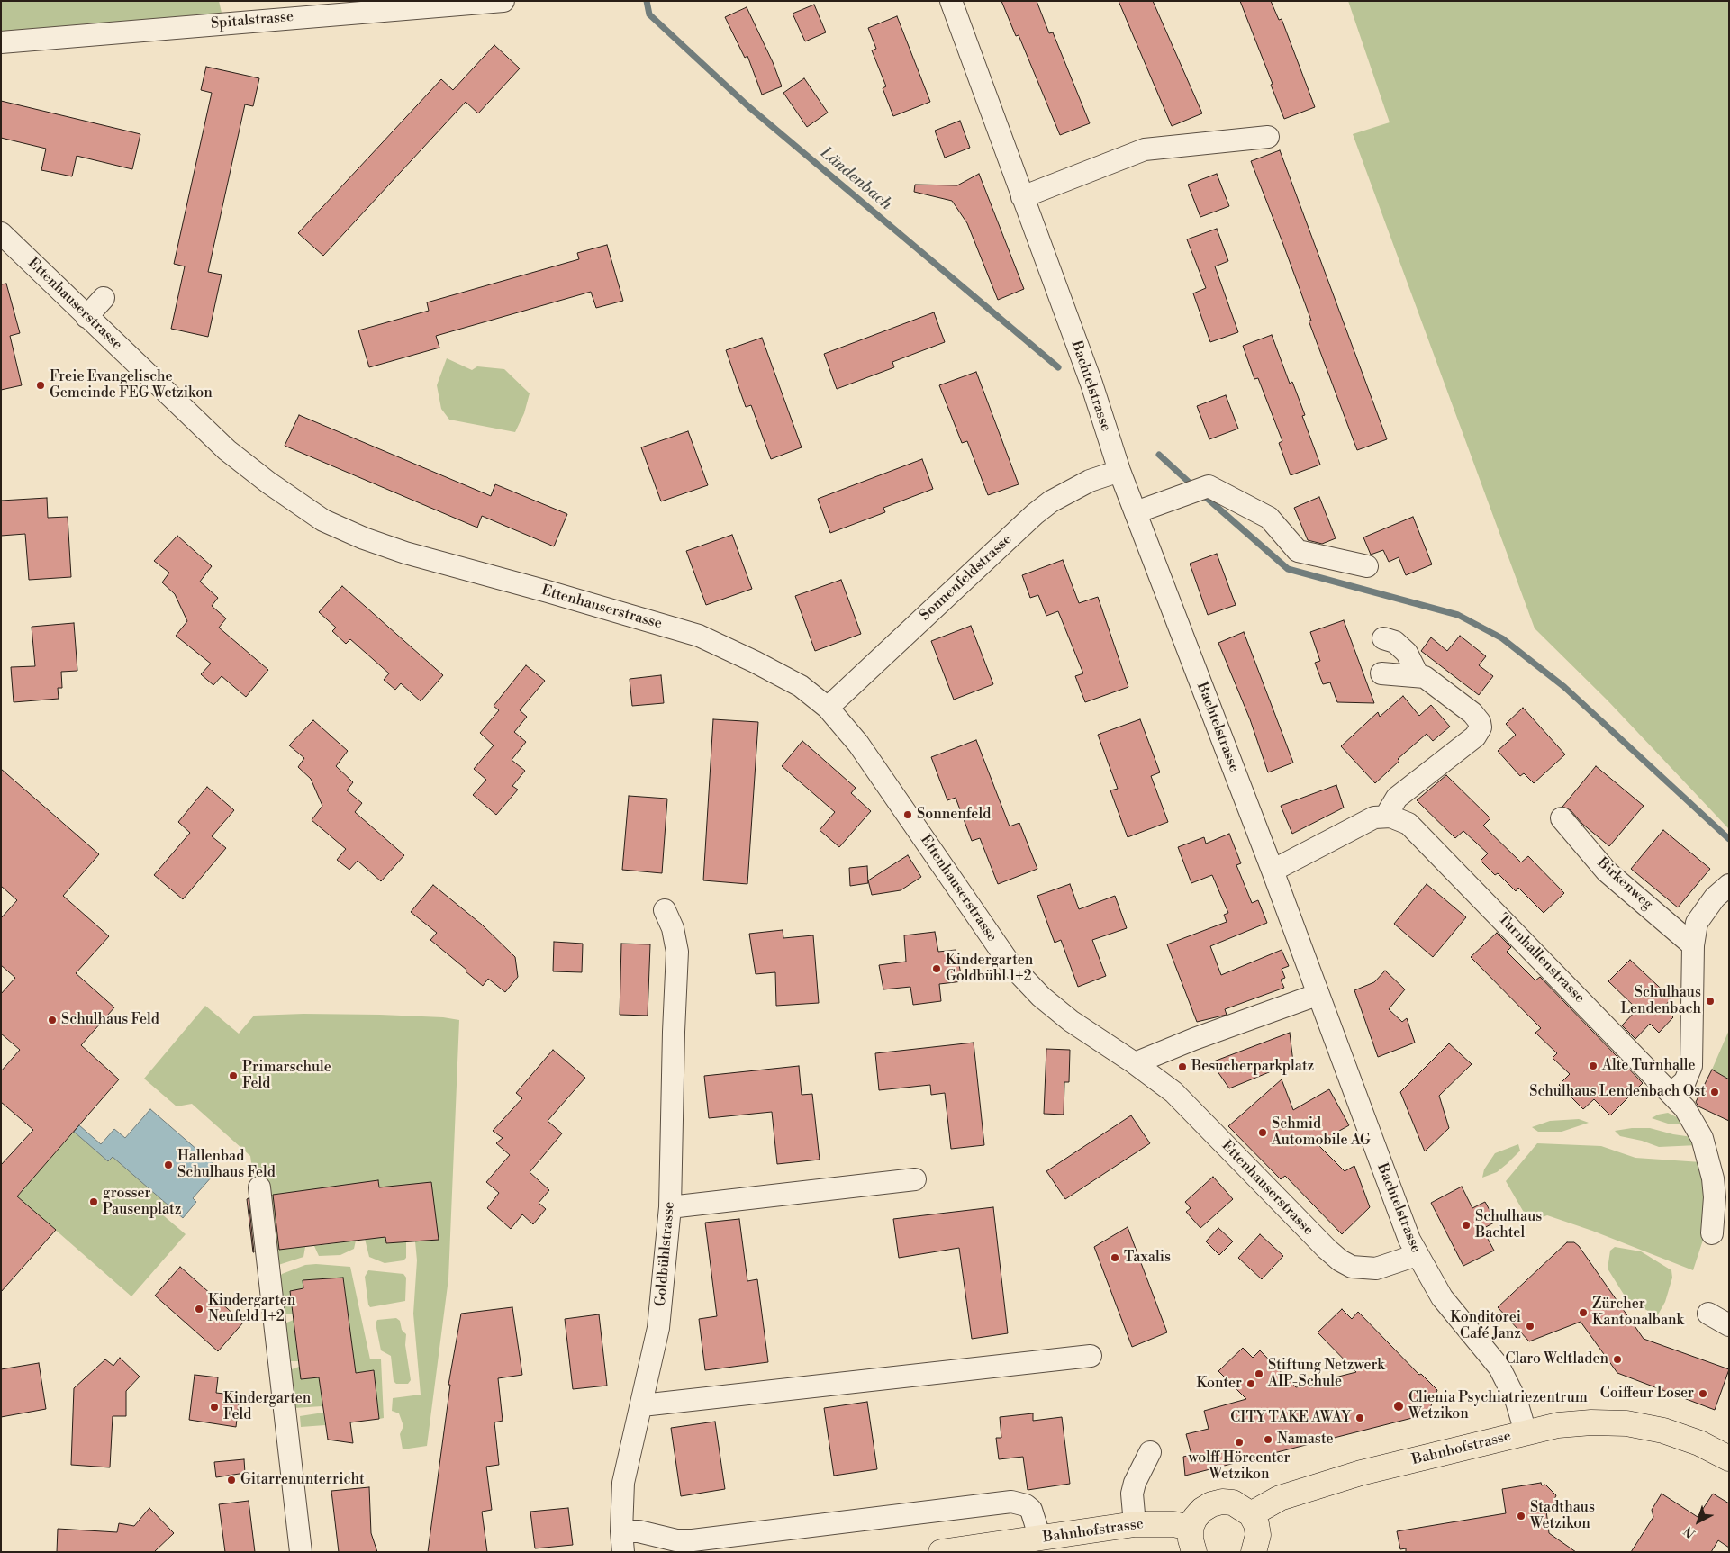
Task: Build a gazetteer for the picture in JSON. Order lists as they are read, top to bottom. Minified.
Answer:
{"streets":{"main road":["Bahnhofstrasse"],"street":["Spitalstrasse","Ettenhauserstrasse","Bachtelstrasse","Sonnenfeldstrasse","Birkenweg","Turnhallenstrasse","Goldbühlstrasse"]},"crossings":[["Ettenhauserstrasse","Bachtelstrasse"],["Ettenhauserstrasse","Sonnenfeldstrasse"],["Bachtelstrasse","Sonnenfeldstrasse"],["Bachtelstrasse","Bahnhofstrasse"]],"water":["Ländenbach"],"places":["Freie Evangelische Gemeinde FEG Wetzikon","Sonnenfeld","Kindergarten Goldbühl 1+2","Schulhaus Lendenbach","Schulhaus Feld","Alte Turnhalle","Besucherparkplatz","Primarschule Feld","Schulhaus Lendenbach Ost","Schmid Automobile AG","Hallenbad Schulhaus Feld","grosser Pausenplatz","Schulhaus Bachtel","Taxalis","Kindergarten Neufeld 1+2","Zürcher Kantonalbank","Konditorei Café Janz","Claro Weltladen","Stiftung Netzwerk AIP-Schule","Konter","Coiffeur Loser","Clienia Psychiatriezentrum Wetzikon","Kindergarten Feld","CITY TAKE AWAY","Namaste","wolff Hörcenter Wetzikon","Gitarrenunterricht","Stadthaus Wetzikon"],"north":"bottom left"}
